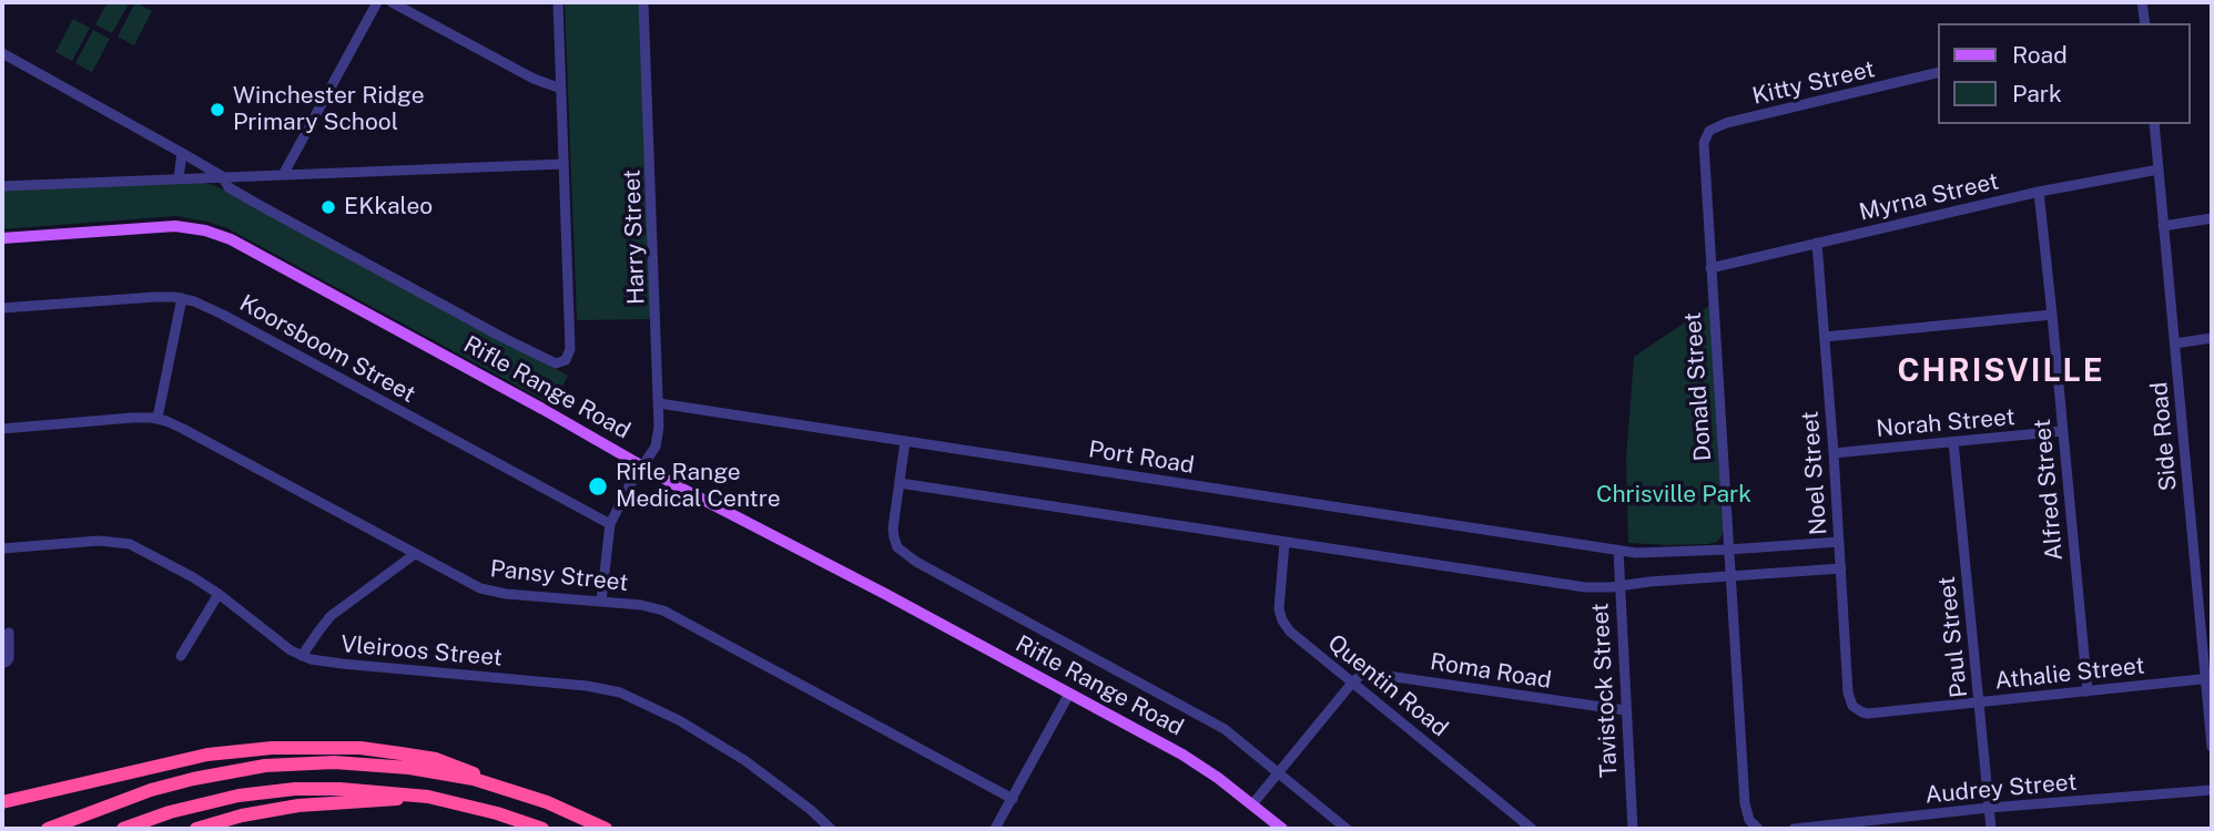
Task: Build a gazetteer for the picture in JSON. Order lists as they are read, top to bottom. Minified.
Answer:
{"streets":{"main road":["Rifle Range Road"],"street":["Kitty Street","Myrna Street","Harry Street","Koorsboom Street","Donald Street","Norah Street","Side Road","Port Road","Noel Street","Alfred Street","Pansy Street","Paul Street","Vleiroos Street","Roma Road","Athalie Street","Quentin Road","Tavistock Street","Audrey Street"]},"crossings":[["Kitty Street","Donald Street"],["Myrna Street","Donald Street"],["Myrna Street","Side Road"],["Myrna Street","Noel Street"],["Myrna Street","Alfred Street"],["Harry Street","Koorsboom Street"],["Harry Street","Rifle Range Road"],["Harry Street","Port Road"],["Donald Street","Port Road"],["Rifle Range Road","Port Road"],["Norah Street","Noel Street"],["Norah Street","Alfred Street"],["Norah Street","Paul Street"],["Side Road","Athalie Street"],["Port Road","Noel Street"],["Port Road","Tavistock Street"],["Noel Street","Athalie Street"],["Alfred Street","Athalie Street"],["Paul Street","Athalie Street"],["Paul Street","Audrey Street"],["Roma Road","Quentin Road"],["Roma Road","Tavistock Street"]],"districts":["CHRISVILLE"],"parks":["Chrisville Park"],"places":["Winchester Ridge Primary School","EKkaleo","Rifle Range Medical Centre"],"legend":["Road","Park"]}
